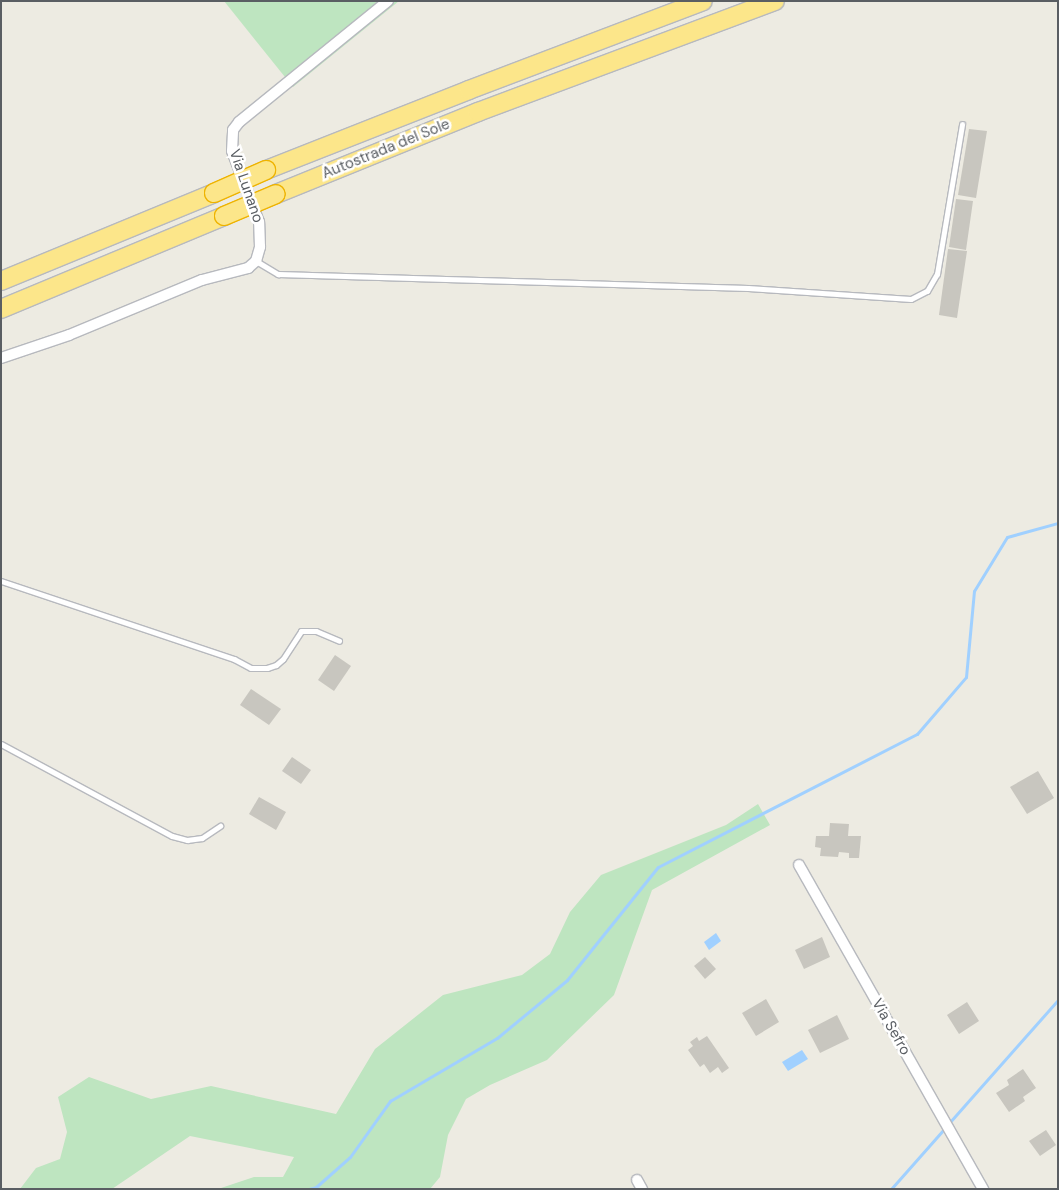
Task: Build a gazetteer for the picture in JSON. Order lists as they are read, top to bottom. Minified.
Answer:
{"streets":{"highway":["Autostrada del Sole"],"street":["Via Lunano","Via Sefro"]}}
